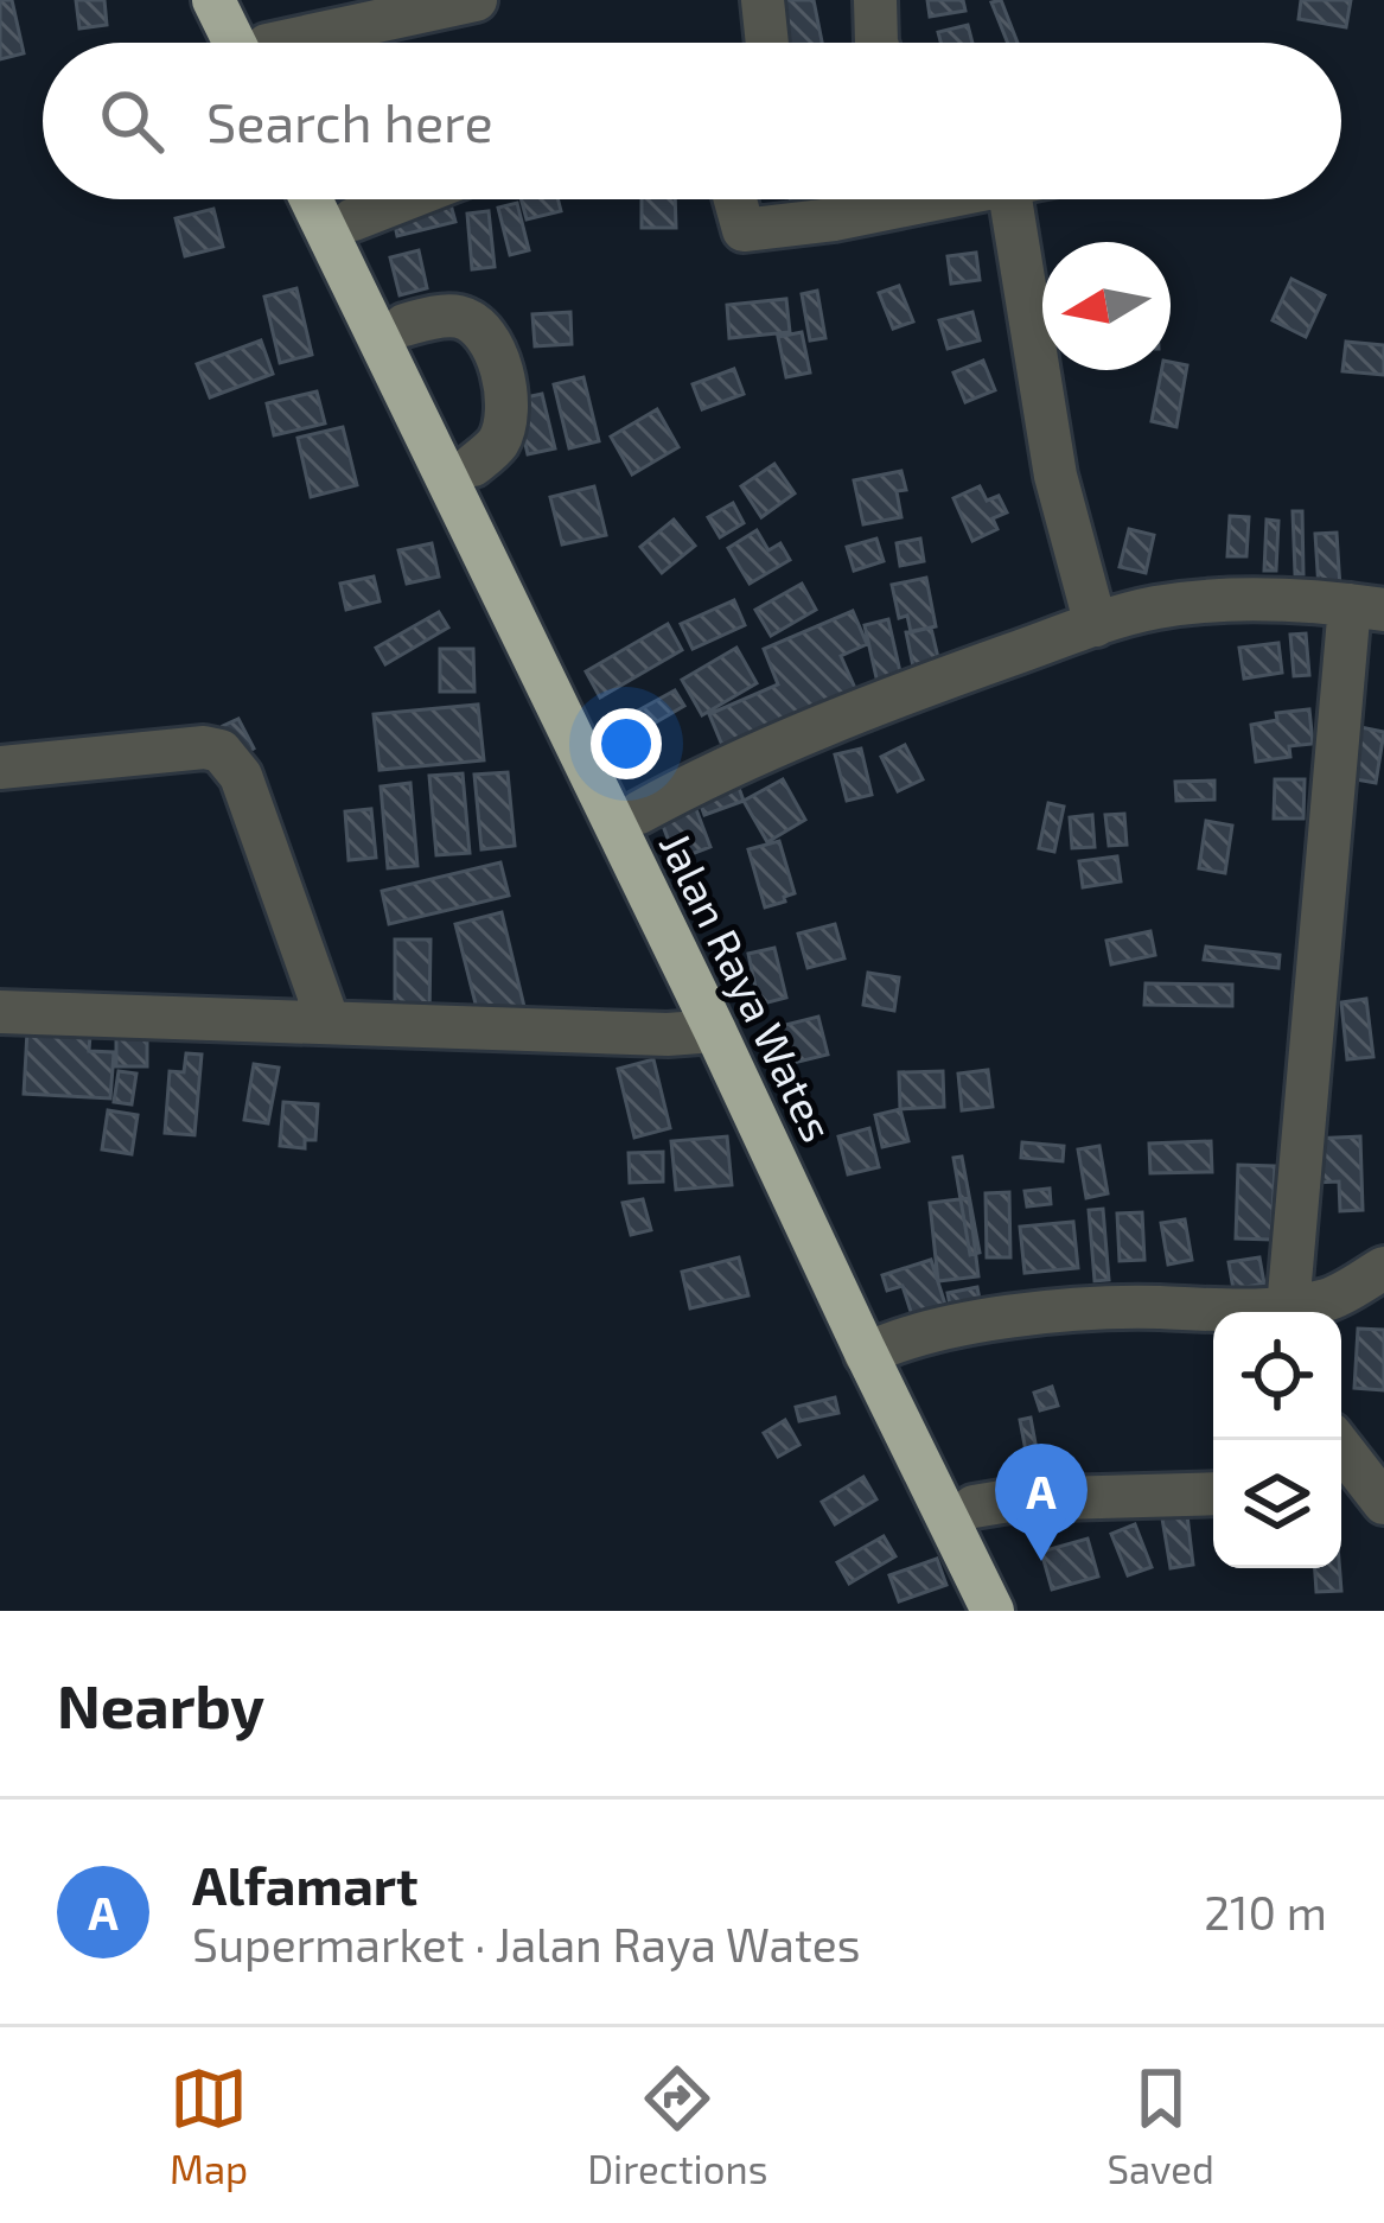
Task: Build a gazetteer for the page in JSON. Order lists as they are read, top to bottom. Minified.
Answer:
{"streets":{"highway":["Jalan Raya Wates"]},"north":"left","page":{"search":"Search here","pins":"A","heading":"Nearby","list":[{"mark":"A","name":"Alfamart","note":"Supermarket · Jalan Raya Wates","value":"210 m"}],"nav":["Map","Directions","Saved"]}}
